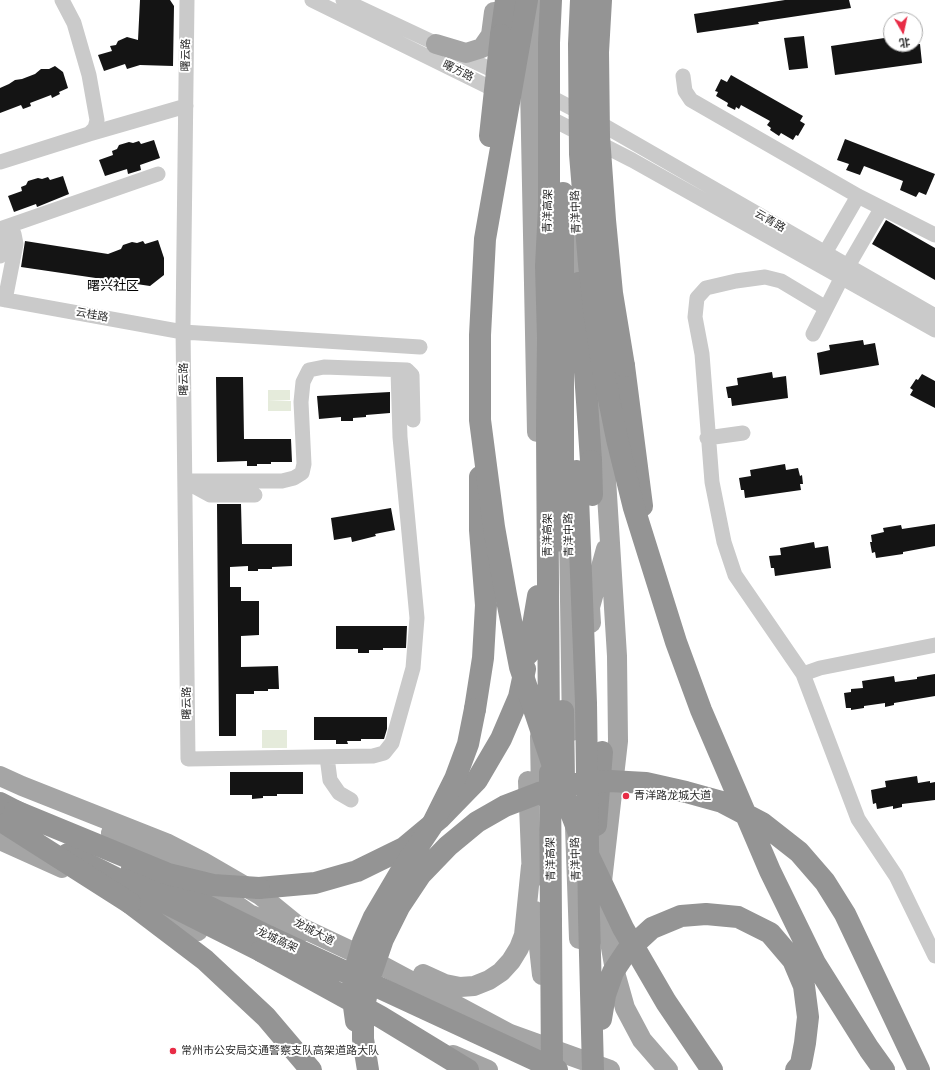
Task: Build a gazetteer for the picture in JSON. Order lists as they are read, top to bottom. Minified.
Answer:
{"streets":{"highway":["青洋高架","龙城高架"],"main road":["青洋中路","龙城大道"],"street":["曙云路","曙方路","云青路","云桂路"]},"crossings":[["曙云路","云桂路"],["曙方路","青洋中路"],["曙方路","云青路"],["青洋中路","云青路"],["青洋中路","龙城大道"]],"districts":["曙兴社区"],"places":["青洋路龙城大道","常州市公安局交通警察支队高架道路大队"],"north":"bottom"}
